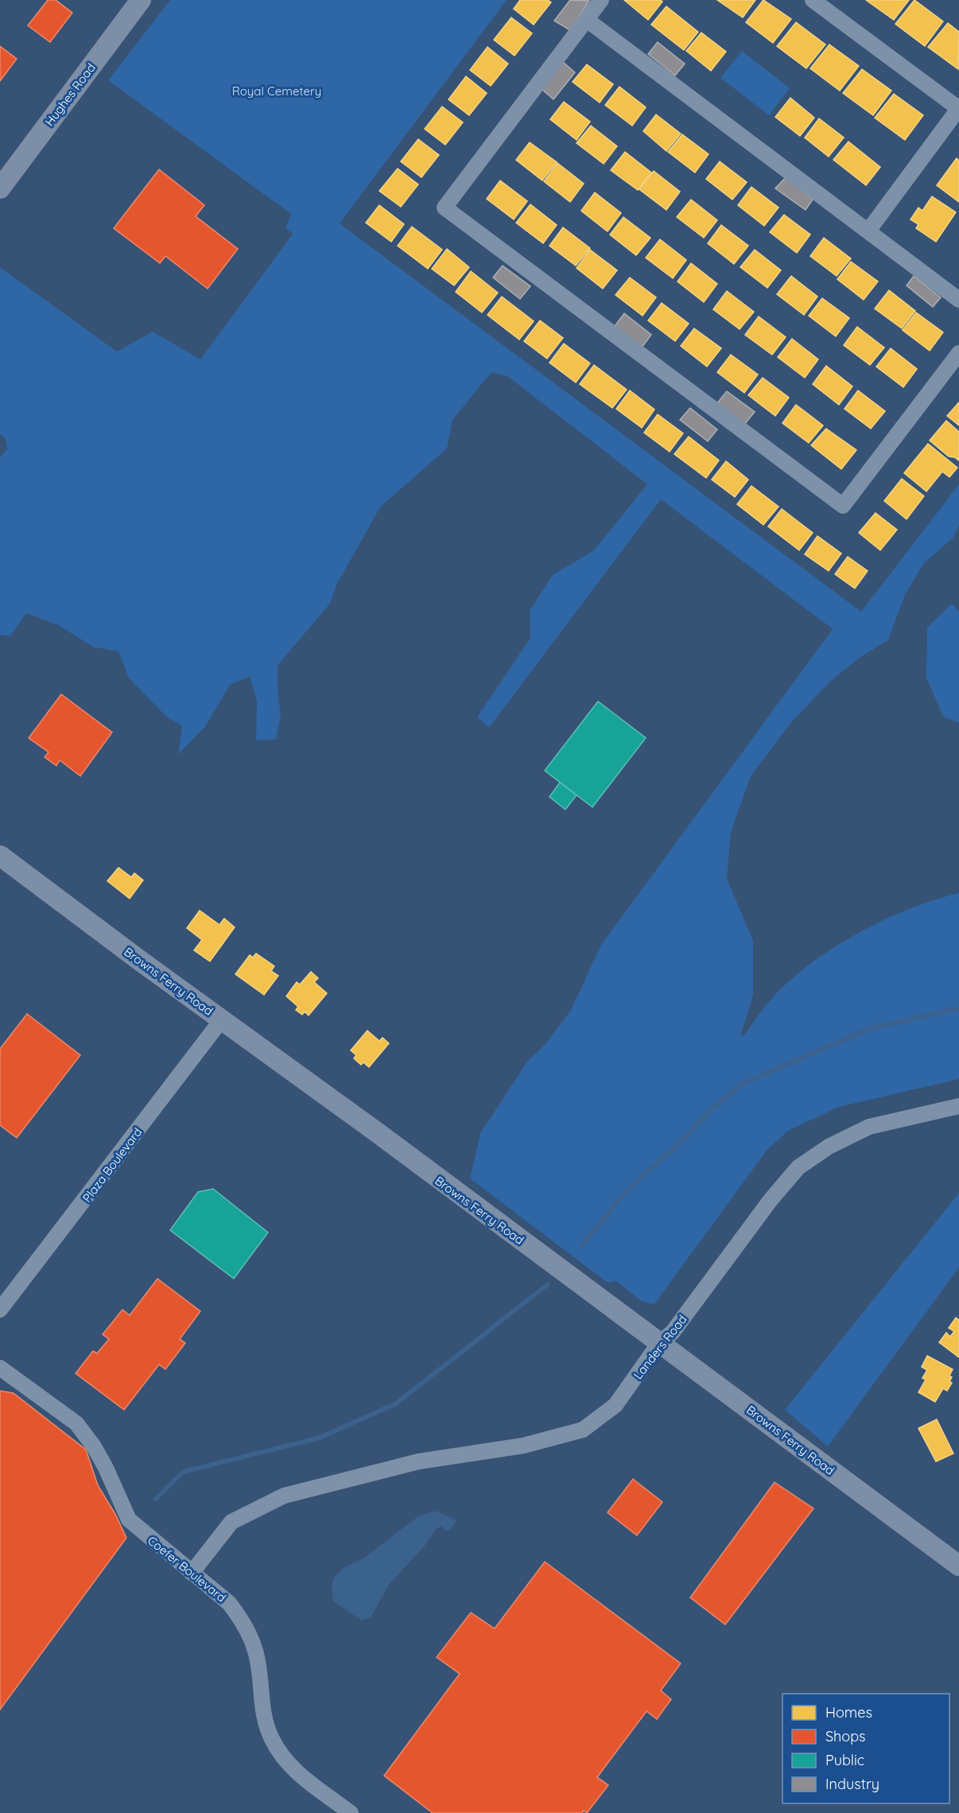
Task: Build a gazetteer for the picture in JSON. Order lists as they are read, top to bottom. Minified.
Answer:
{"streets":{"main road":["Hughes Road","Browns Ferry Road"],"street":["Plaza Boulevard","Landers Road","Coefer Boulevard"]},"crossings":[["Browns Ferry Road","Plaza Boulevard"],["Browns Ferry Road","Landers Road"],["Landers Road","Coefer Boulevard"]],"parks":["Royal Cemetery"],"legend":["Homes","Shops","Public","Industry"]}
